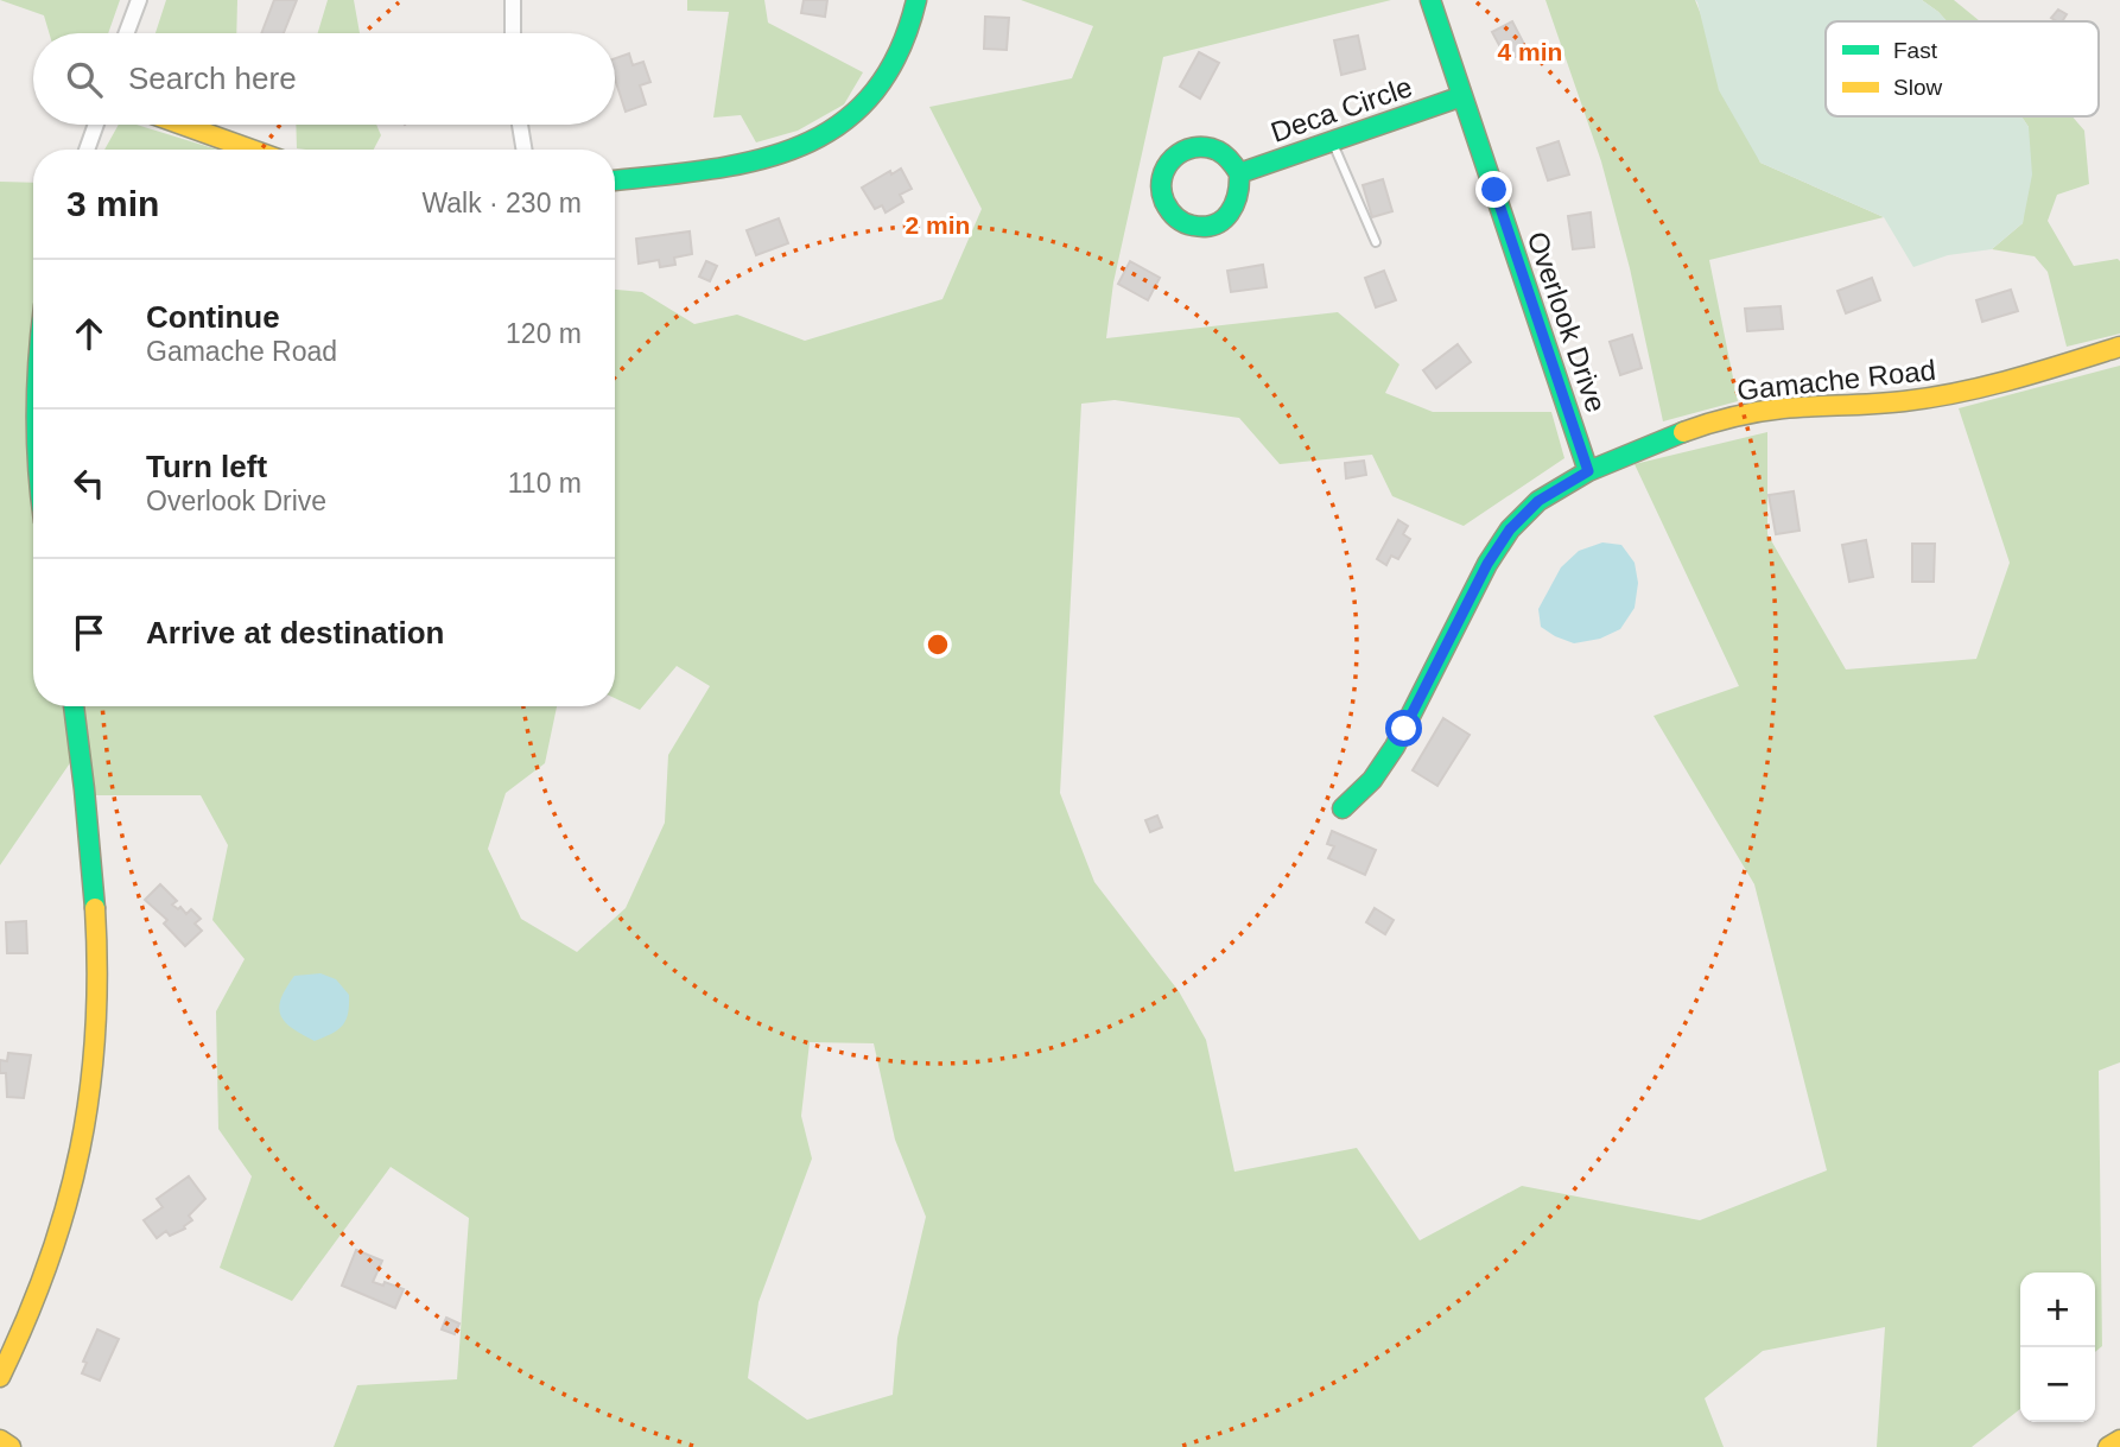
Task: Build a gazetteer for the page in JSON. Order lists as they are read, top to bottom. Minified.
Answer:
{"streets":{"main road":["Deca Circle","Overlook Drive","Gamache Road"]},"crossings":[["Deca Circle","Overlook Drive"],["Overlook Drive","Gamache Road"]],"legend":["Fast","Slow"],"page":{"search":"Search here","heading":["3 min","Walk · 230 m"],"list":[["Continue","Gamache Road","120 m"],["Turn left","Overlook Drive","110 m"],"Arrive at destination"],"map_buttons":["+","−"]},"rings":["4 min","2 min"]}
